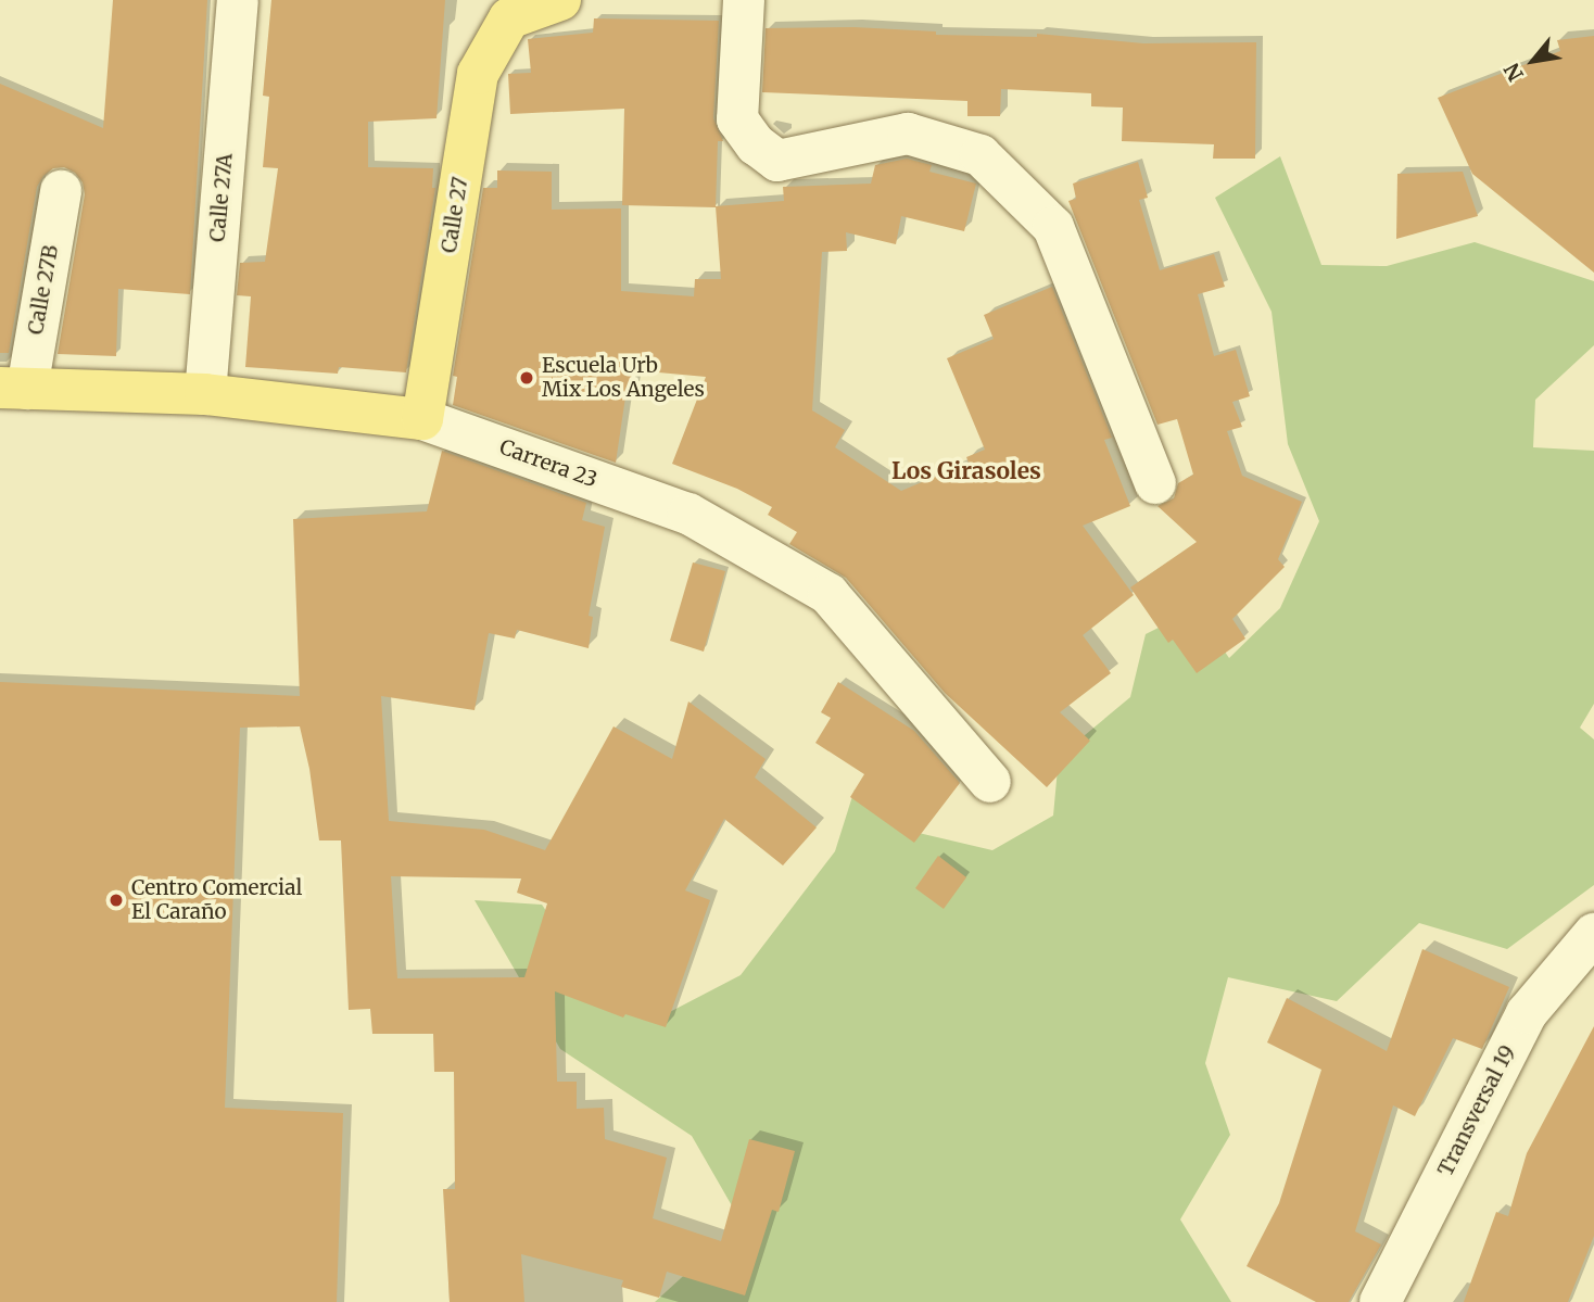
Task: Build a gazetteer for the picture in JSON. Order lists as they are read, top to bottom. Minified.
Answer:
{"streets":{"main road":["Calle 27","Carrera 23"],"street":["Calle 27A","Calle 27B","Transversal 19"]},"crossings":[["Calle 27A","Carrera 23"],["Calle 27","Carrera 23"],["Calle 27B","Carrera 23"]],"districts":["Los Girasoles"],"places":["Escuela Urb Mix Los Angeles","Centro Comercial El Caraño"],"north":"bottom left"}
